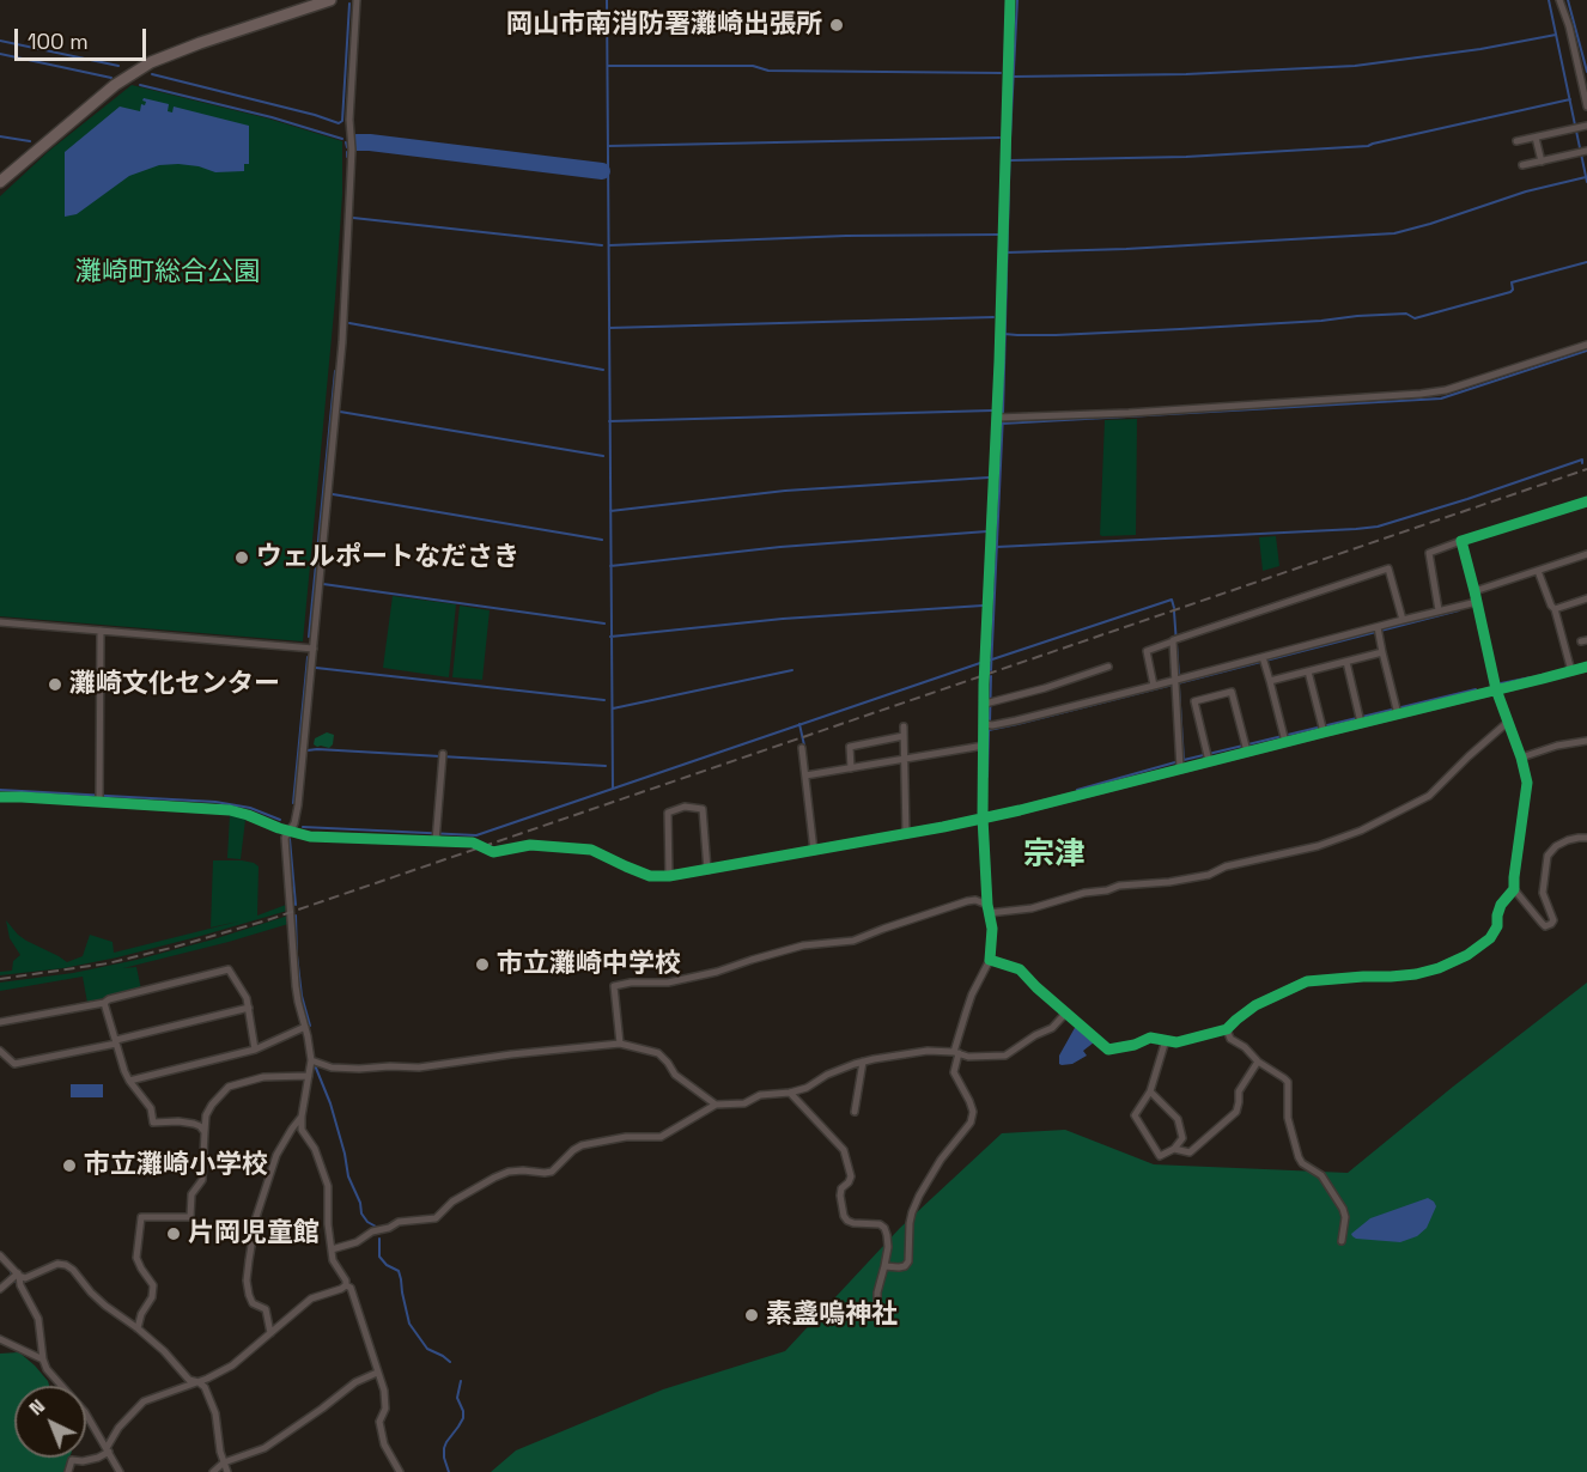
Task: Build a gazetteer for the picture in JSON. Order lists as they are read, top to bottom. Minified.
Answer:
{"districts":["宗津"],"parks":["灘崎町総合公園"],"places":["岡山市南消防署灘崎出張所","ウェルポートなださき","灘崎文化センター","市立灘崎中学校","市立灘崎小学校","片岡児童館","素盞嗚神社"],"scale_bar":"100 m","north":"top left"}
